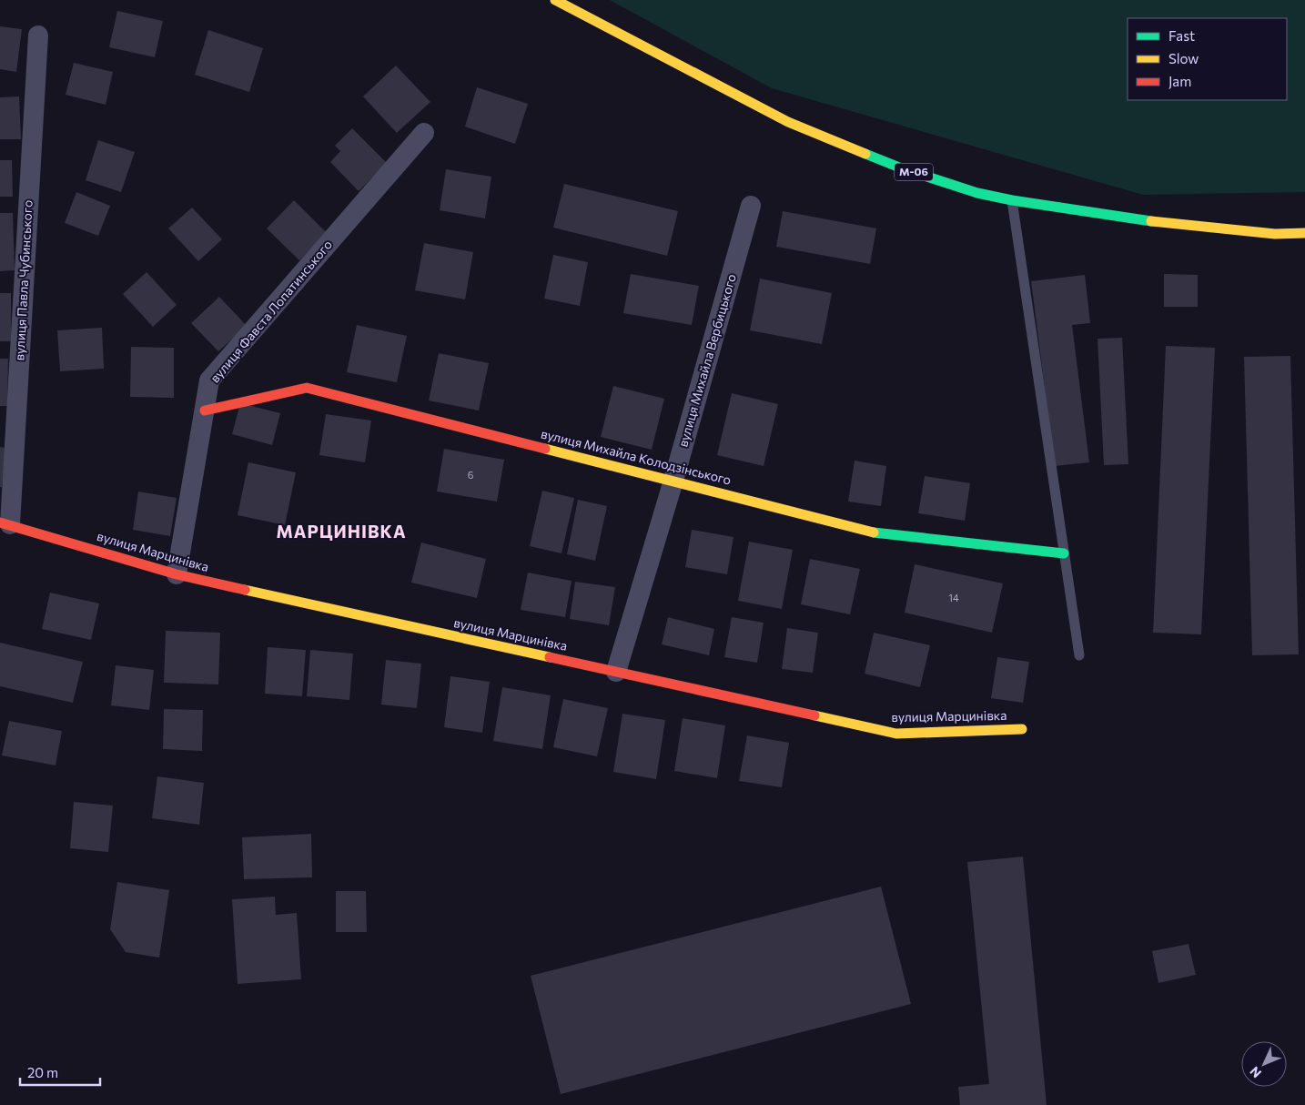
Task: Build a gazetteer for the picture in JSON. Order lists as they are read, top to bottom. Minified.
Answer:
{"streets":{"main road":["М-06","вулиця Михайла Колодзінського","вулиця Марцинівка"],"street":["вулиця Павла Чубинського","вулиця Фавста Лопатинського","вулиця Михайла Вербицького"]},"crossings":[["вулиця Павла Чубинського","вулиця Марцинівка"],["вулиця Фавста Лопатинського","вулиця Михайла Колодзінського"],["вулиця Фавста Лопатинського","вулиця Марцинівка"],["вулиця Михайла Вербицького","вулиця Михайла Колодзінського"],["вулиця Михайла Вербицького","вулиця Марцинівка"]],"districts":["МАРЦИНІВКА"],"house_numbers":["6","14"],"legend":["Fast","Slow","Jam"],"scale_bar":"20 m","north":"bottom left"}
